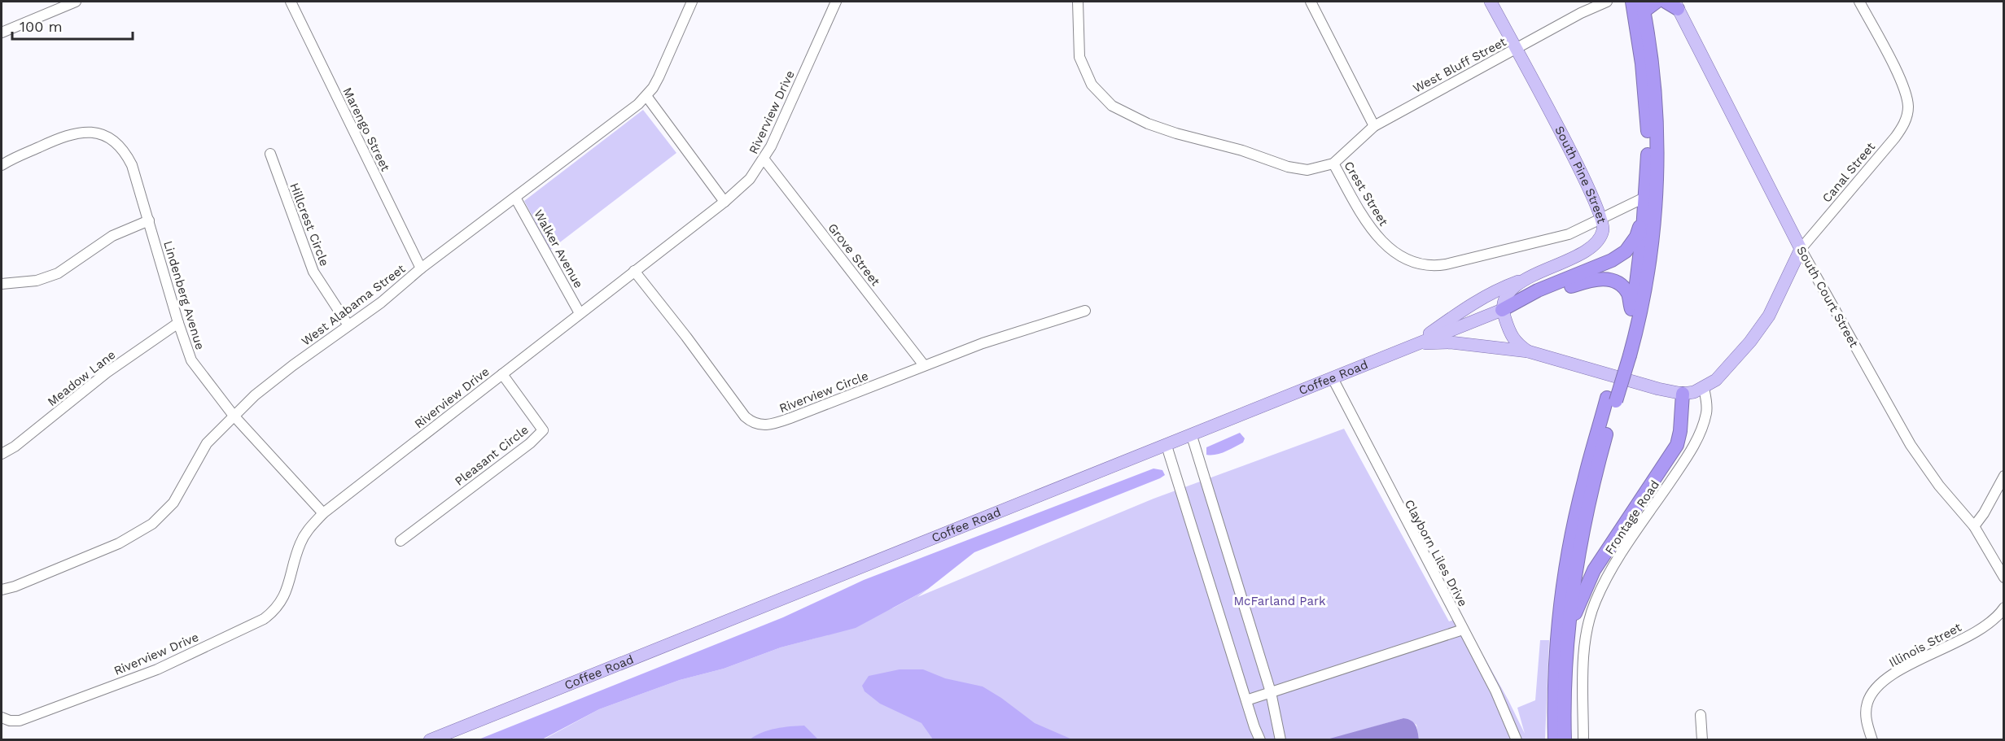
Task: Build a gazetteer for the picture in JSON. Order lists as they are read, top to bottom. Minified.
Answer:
{"streets":{"main road":["South Pine Street","South Court Street","Coffee Road"],"street":["West Bluff Street","Riverview Drive","Marengo Street","Canal Street","Crest Street","Hillcrest Circle","Walker Avenue","Grove Street","Lindenberg Avenue","West Alabama Street","Meadow Lane","Riverview Circle","Pleasant Circle","Frontage Road","Clayborn Liles Drive","Illinois Street"]},"crossings":[["West Bluff Street","South Pine Street"],["West Bluff Street","Crest Street"],["Riverview Drive","Walker Avenue"],["Riverview Drive","Grove Street"],["Riverview Drive","Lindenberg Avenue"],["Riverview Drive","Riverview Circle"],["Riverview Drive","Pleasant Circle"],["Marengo Street","West Alabama Street"],["Canal Street","South Court Street"],["South Pine Street","Crest Street"],["South Pine Street","Coffee Road"],["Hillcrest Circle","West Alabama Street"],["Walker Avenue","West Alabama Street"],["Grove Street","Riverview Circle"],["Lindenberg Avenue","West Alabama Street"],["Lindenberg Avenue","Meadow Lane"],["Coffee Road","Clayborn Liles Drive"]],"parks":["McFarland Park"],"scale_bar":"100 m"}
